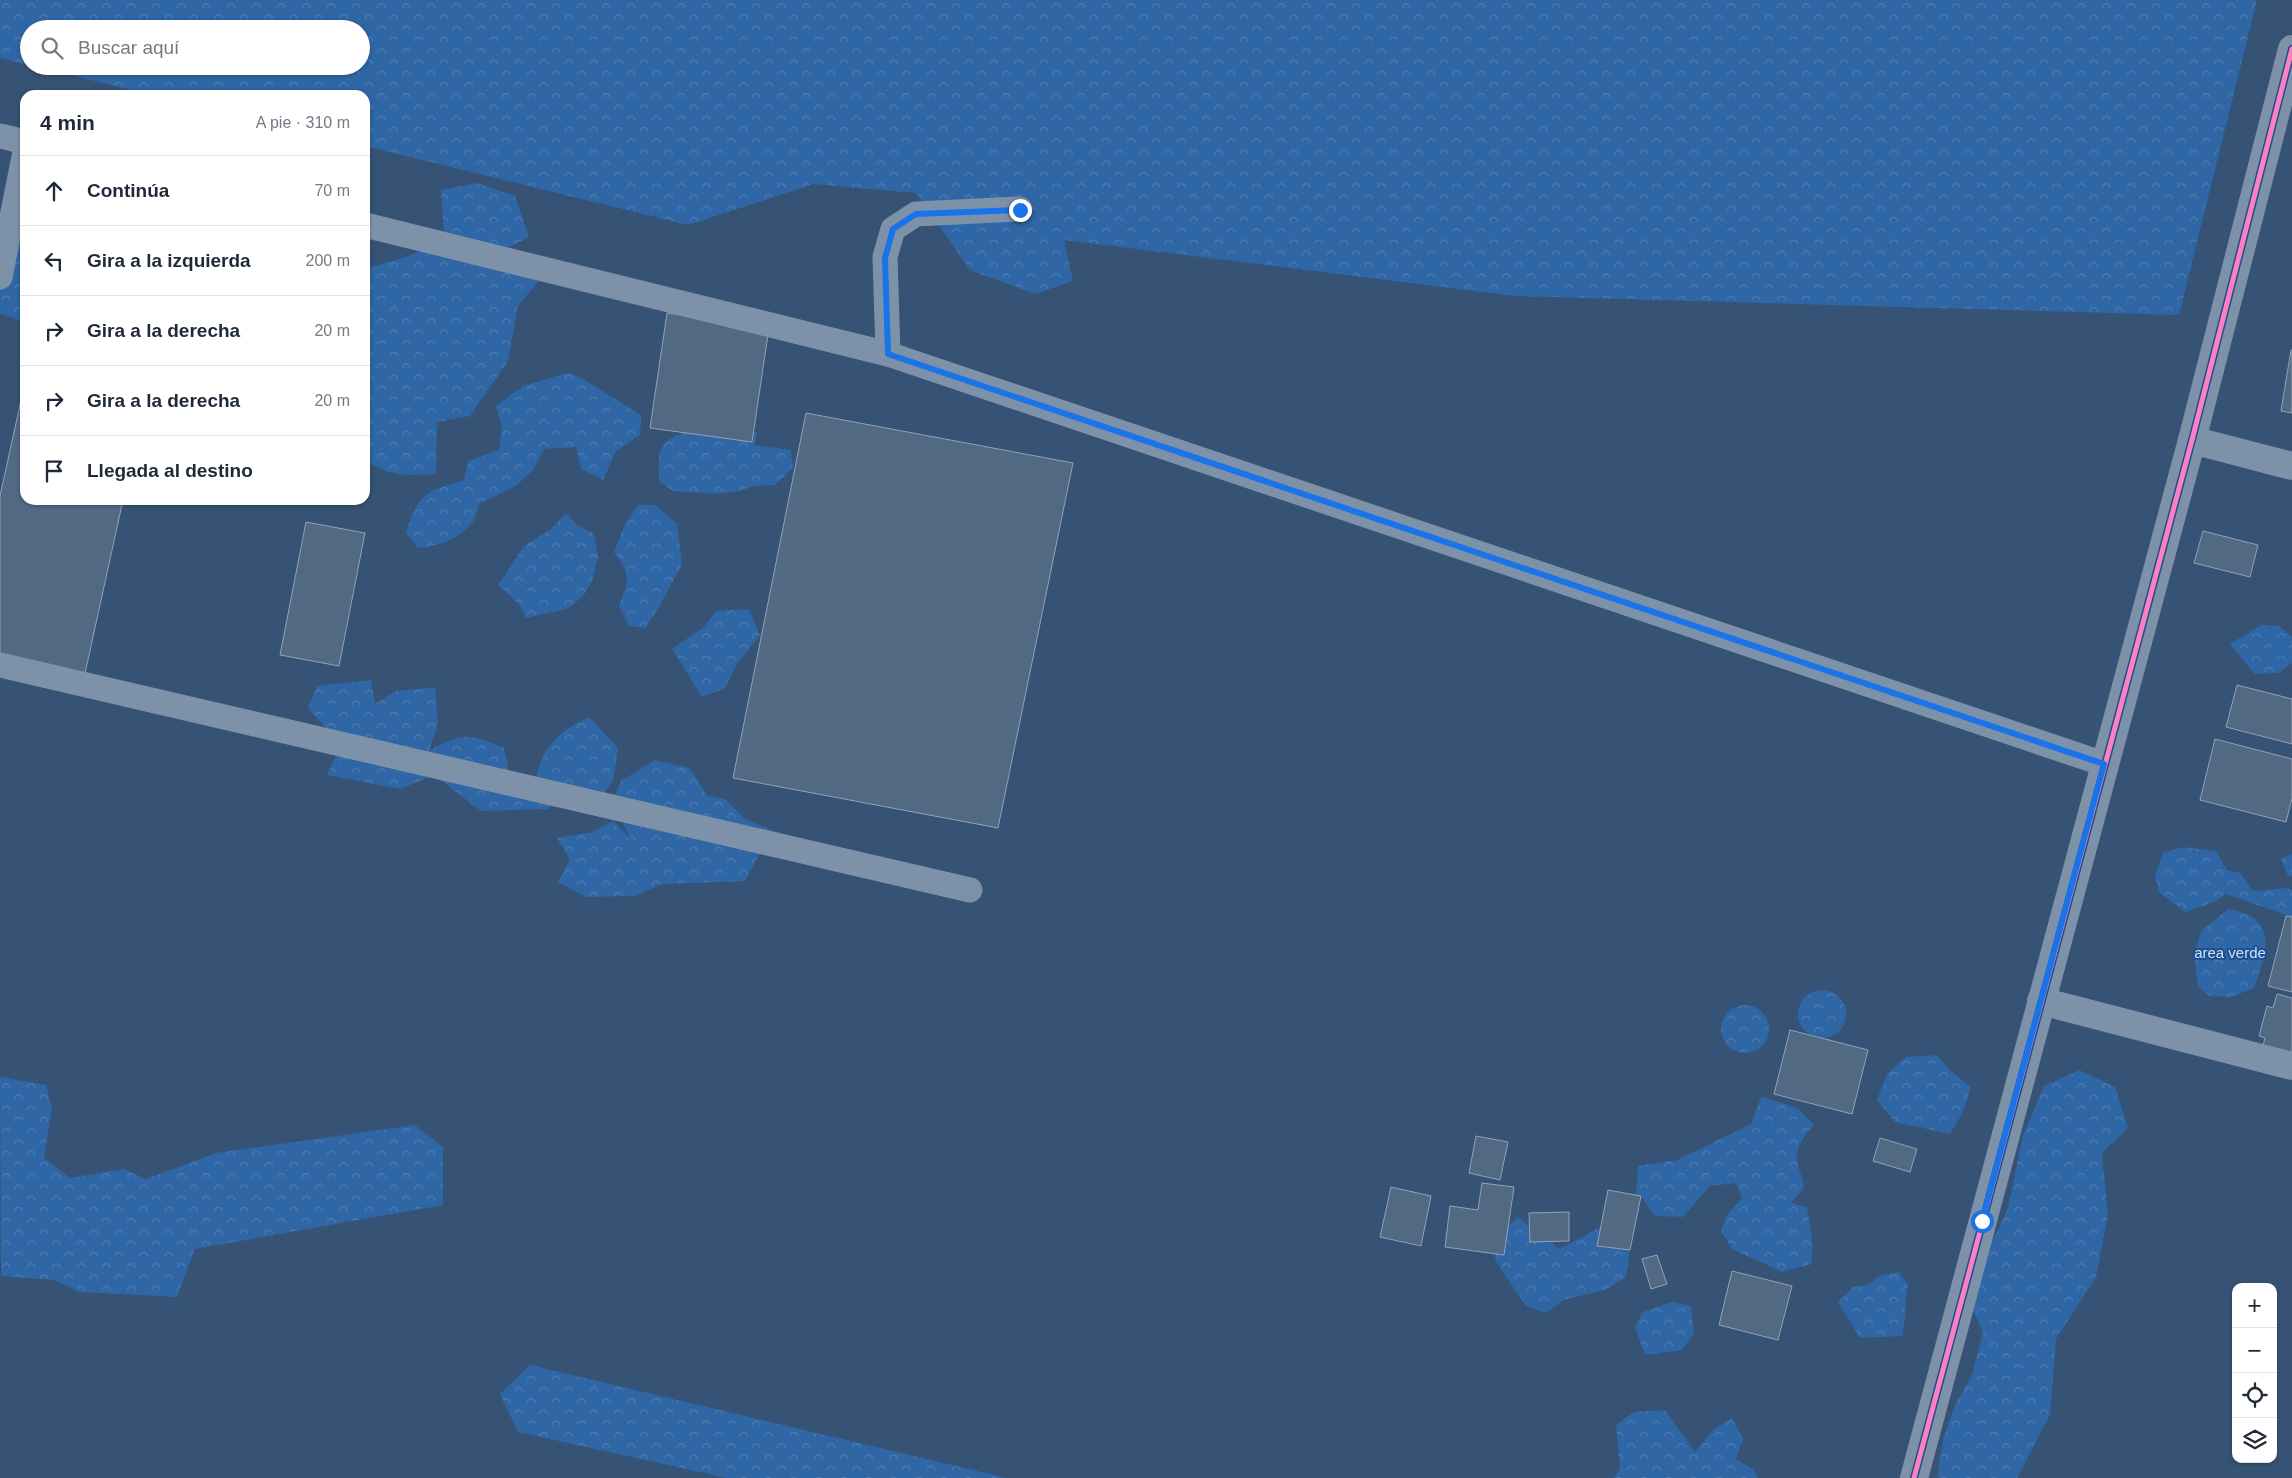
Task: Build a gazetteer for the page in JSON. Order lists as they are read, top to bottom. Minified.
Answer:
{"parks":["area verde"],"page":{"search":"Buscar aquí","heading":["4 min","A pie · 310 m"],"list":[["Continúa","70 m"],["Gira a la izquierda","200 m"],["Gira a la derecha","20 m"],["Gira a la derecha","20 m"],"Llegada al destino"],"map_buttons":["+","−"]}}
